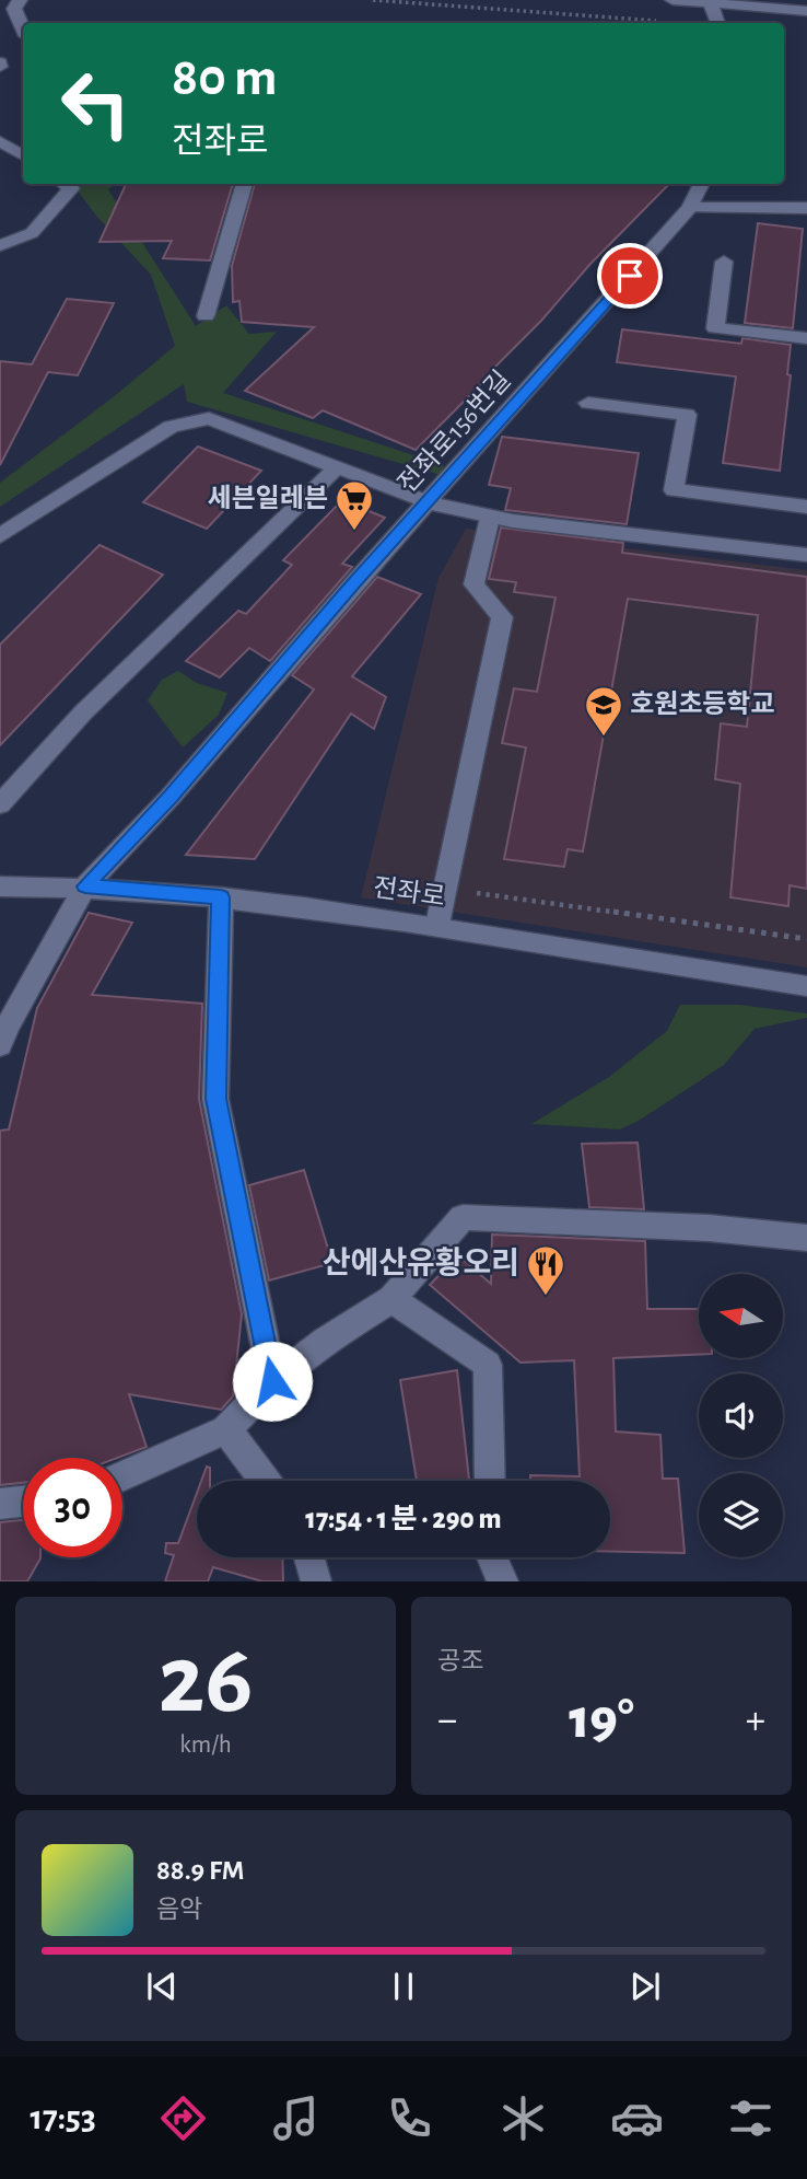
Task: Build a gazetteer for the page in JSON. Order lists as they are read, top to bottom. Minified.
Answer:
{"streets":{"street":["전좌로156번길","전좌로"]},"crossings":[["전좌로156번길","전좌로"]],"places":{"supermarket":["세븐일레븐"],"school or university":["호원초등학교"],"restaurant":["산에산유황오리"]},"north":"left","page":{"turn":["80 m","전좌로"],"limit":"30","trip":"17:54 · 1 분 · 290 m","tile":[["26","km/h"],"공조"],"heat":["−","19°","+"],"song":["88.9 FM","음악"],"tabs":"17:53"}}
